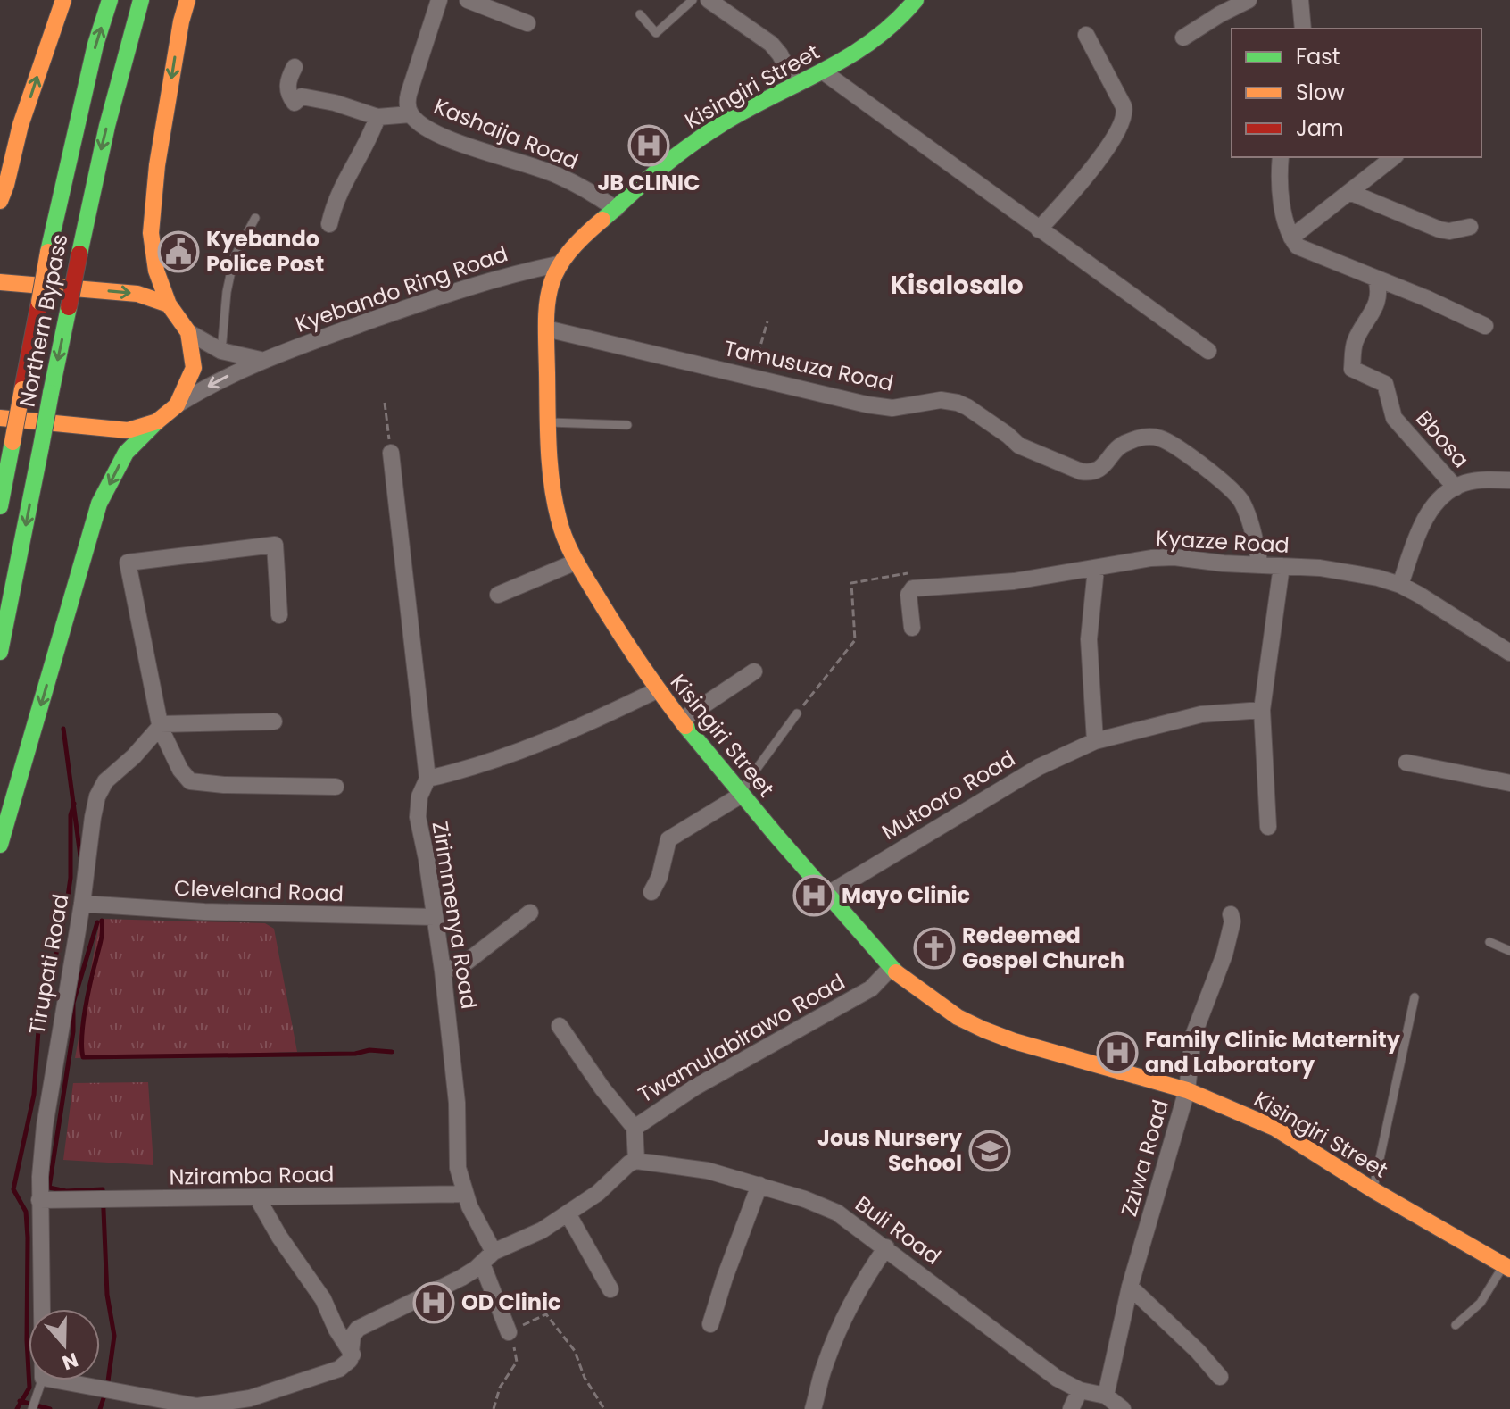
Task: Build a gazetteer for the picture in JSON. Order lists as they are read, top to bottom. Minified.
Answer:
{"streets":{"main road":["Kisingiri Street","Northern Bypass"],"street":["Kashaija Road","Kyebando Ring Road","Tamusuza Road","Bbosa","Kyazze Road","Mutooro Road","Cleveland Road","Zirimmenya Road","Tirupati Road","Twamulabirawo Road","Zziwa Road","Nziramba Road","Buli Road"]},"crossings":[["Kisingiri Street","Kashaija Road"],["Kisingiri Street","Kyebando Ring Road"],["Kisingiri Street","Tamusuza Road"],["Kisingiri Street","Mutooro Road"],["Kisingiri Street","Twamulabirawo Road"],["Kisingiri Street","Zziwa Road"],["Tamusuza Road","Kyazze Road"],["Cleveland Road","Zirimmenya Road"],["Cleveland Road","Tirupati Road"],["Zirimmenya Road","Nziramba Road"],["Tirupati Road","Nziramba Road"],["Twamulabirawo Road","Buli Road"],["Zziwa Road","Buli Road"]],"districts":["Kisalosalo"],"places":{"hospital":["JB CLINIC","Mayo Clinic","Family Clinic Maternity and Laboratory","OD Clinic"],"public building":["Kyebando Police Post"],"church":["Redeemed Gospel Church"],"school or university":["Jous Nursery School"]},"legend":["Fast","Slow","Jam"],"north":"bottom"}
